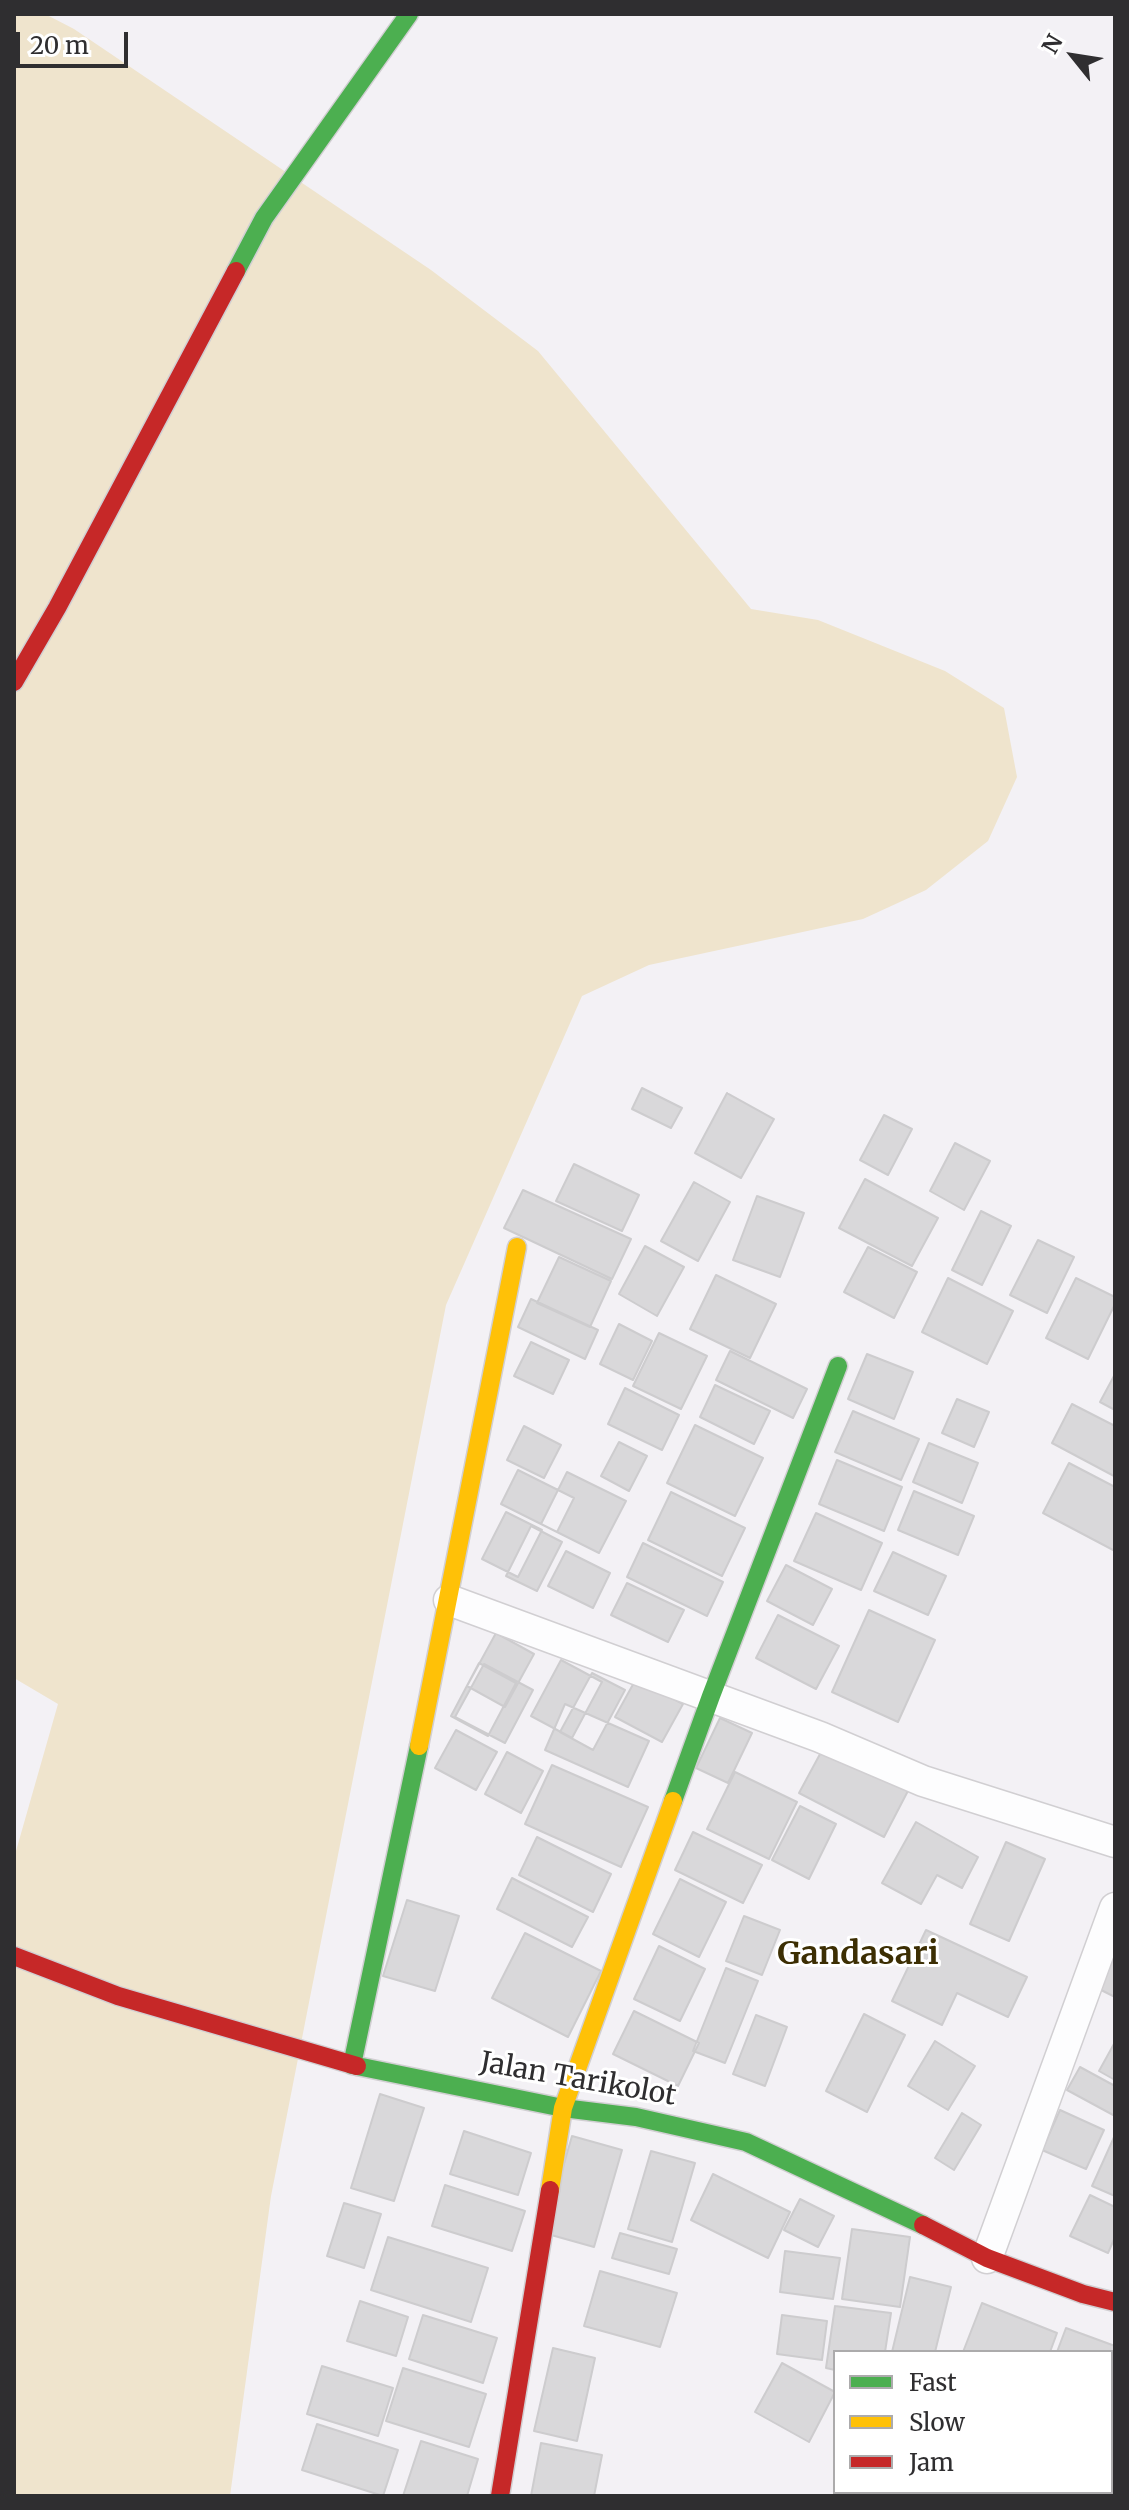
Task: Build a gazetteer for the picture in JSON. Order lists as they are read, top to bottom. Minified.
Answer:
{"streets":{"street":["Jalan Tarikolot"]},"districts":["Gandasari"],"legend":["Fast","Slow","Jam"],"scale_bar":"20 m","north":"top left"}
